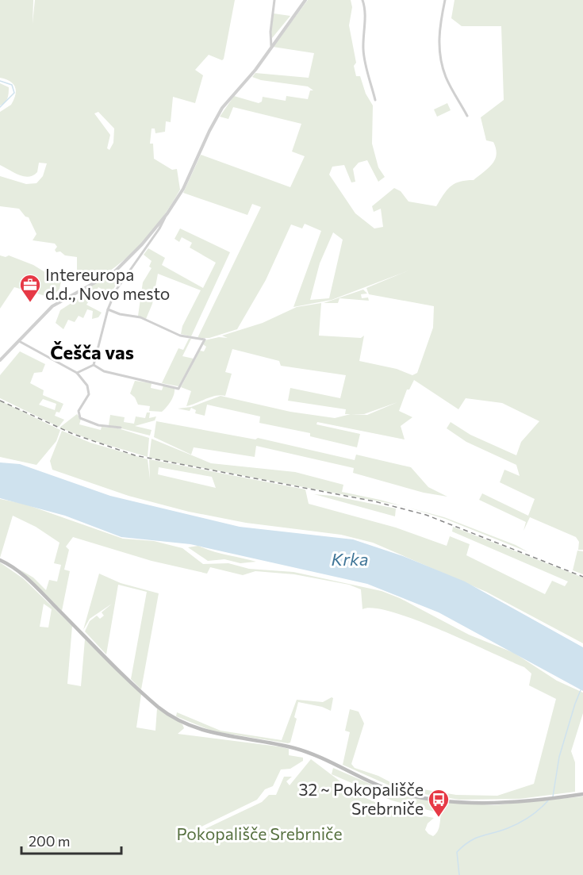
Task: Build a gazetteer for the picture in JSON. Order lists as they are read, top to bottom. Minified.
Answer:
{"districts":["Češča vas"],"water":["Krka"],"parks":["Pokopališče Srebrniče"],"places":{"office":["Intereuropa d.d., Novo mesto"],"bus stop":["32 ~ Pokopališče Srebrniče"]},"scale_bar":"200 m"}
